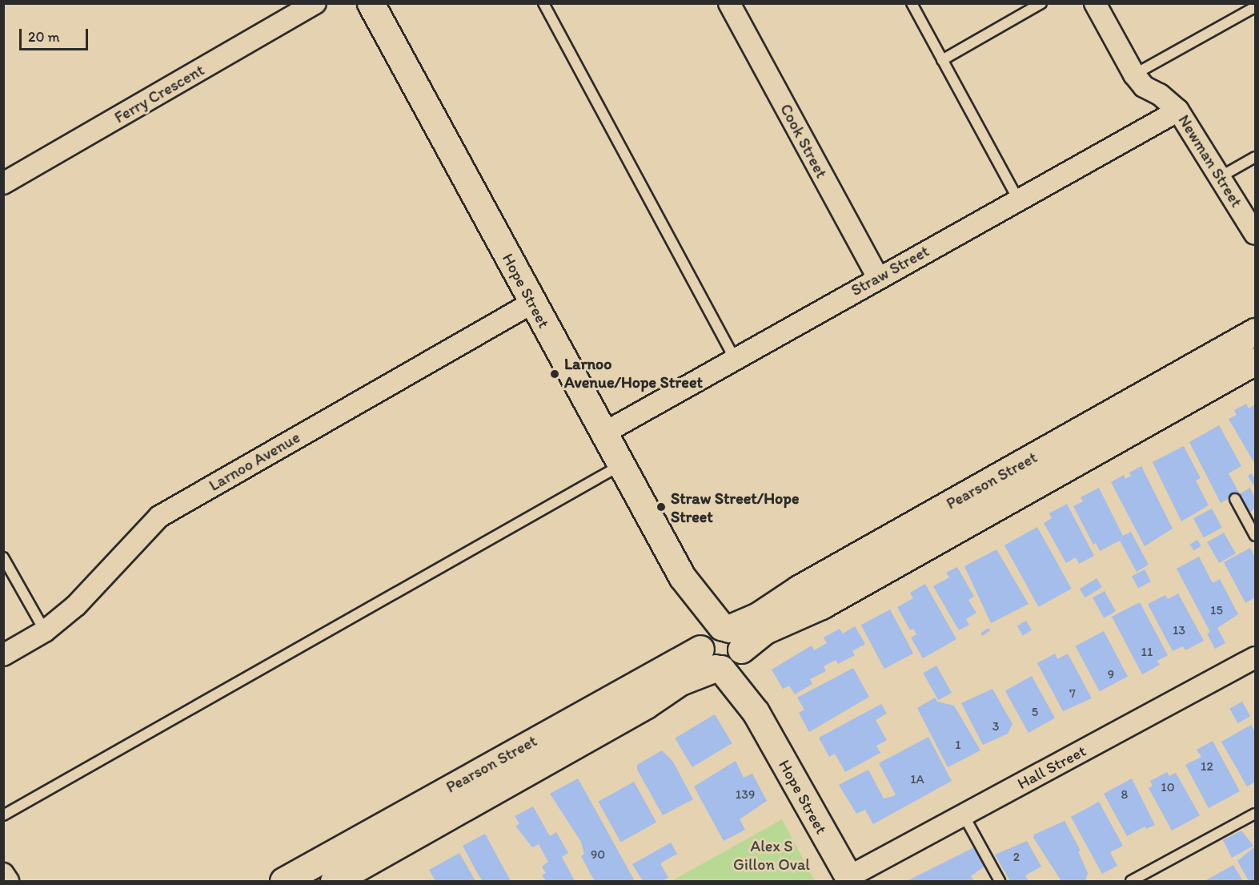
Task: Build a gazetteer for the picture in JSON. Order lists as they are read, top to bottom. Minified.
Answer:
{"streets":{"street":["Ferry Crescent","Cook Street","Newman Street","Straw Street","Hope Street","Larnoo Avenue","Pearson Street","Hall Street"]},"crossings":[["Cook Street","Straw Street"],["Newman Street","Straw Street"],["Straw Street","Hope Street"],["Hope Street","Larnoo Avenue"],["Hope Street","Pearson Street"],["Hope Street","Hall Street"]],"parks":["Alex S Gillon Oval"],"places":["Larnoo Avenue/Hope Street","Straw Street/Hope Street"],"house_numbers":["15","13","11","9","7","5","3","1","12","1A","10","139","8","90","2"],"scale_bar":"20 m"}
